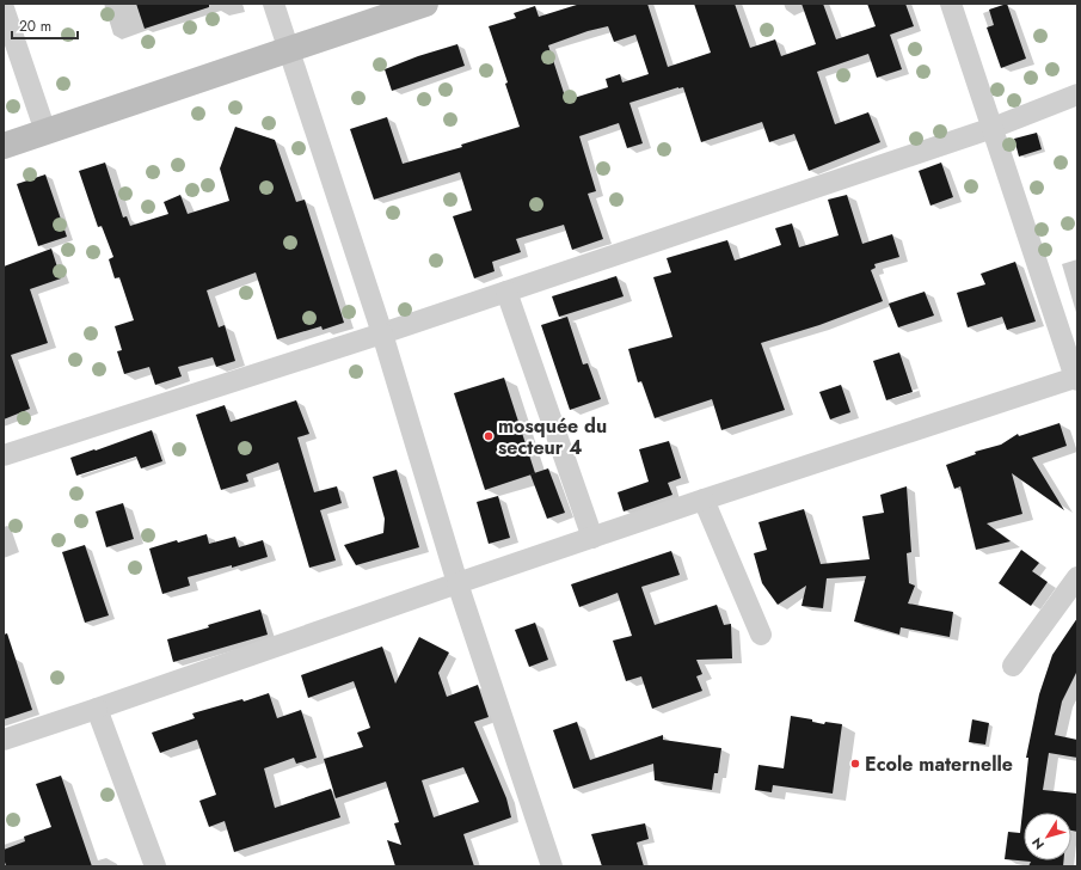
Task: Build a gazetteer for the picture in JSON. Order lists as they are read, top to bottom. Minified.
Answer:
{"places":["mosquée du secteur 4","Ecole maternelle"],"scale_bar":"20 m","north":"bottom left"}
